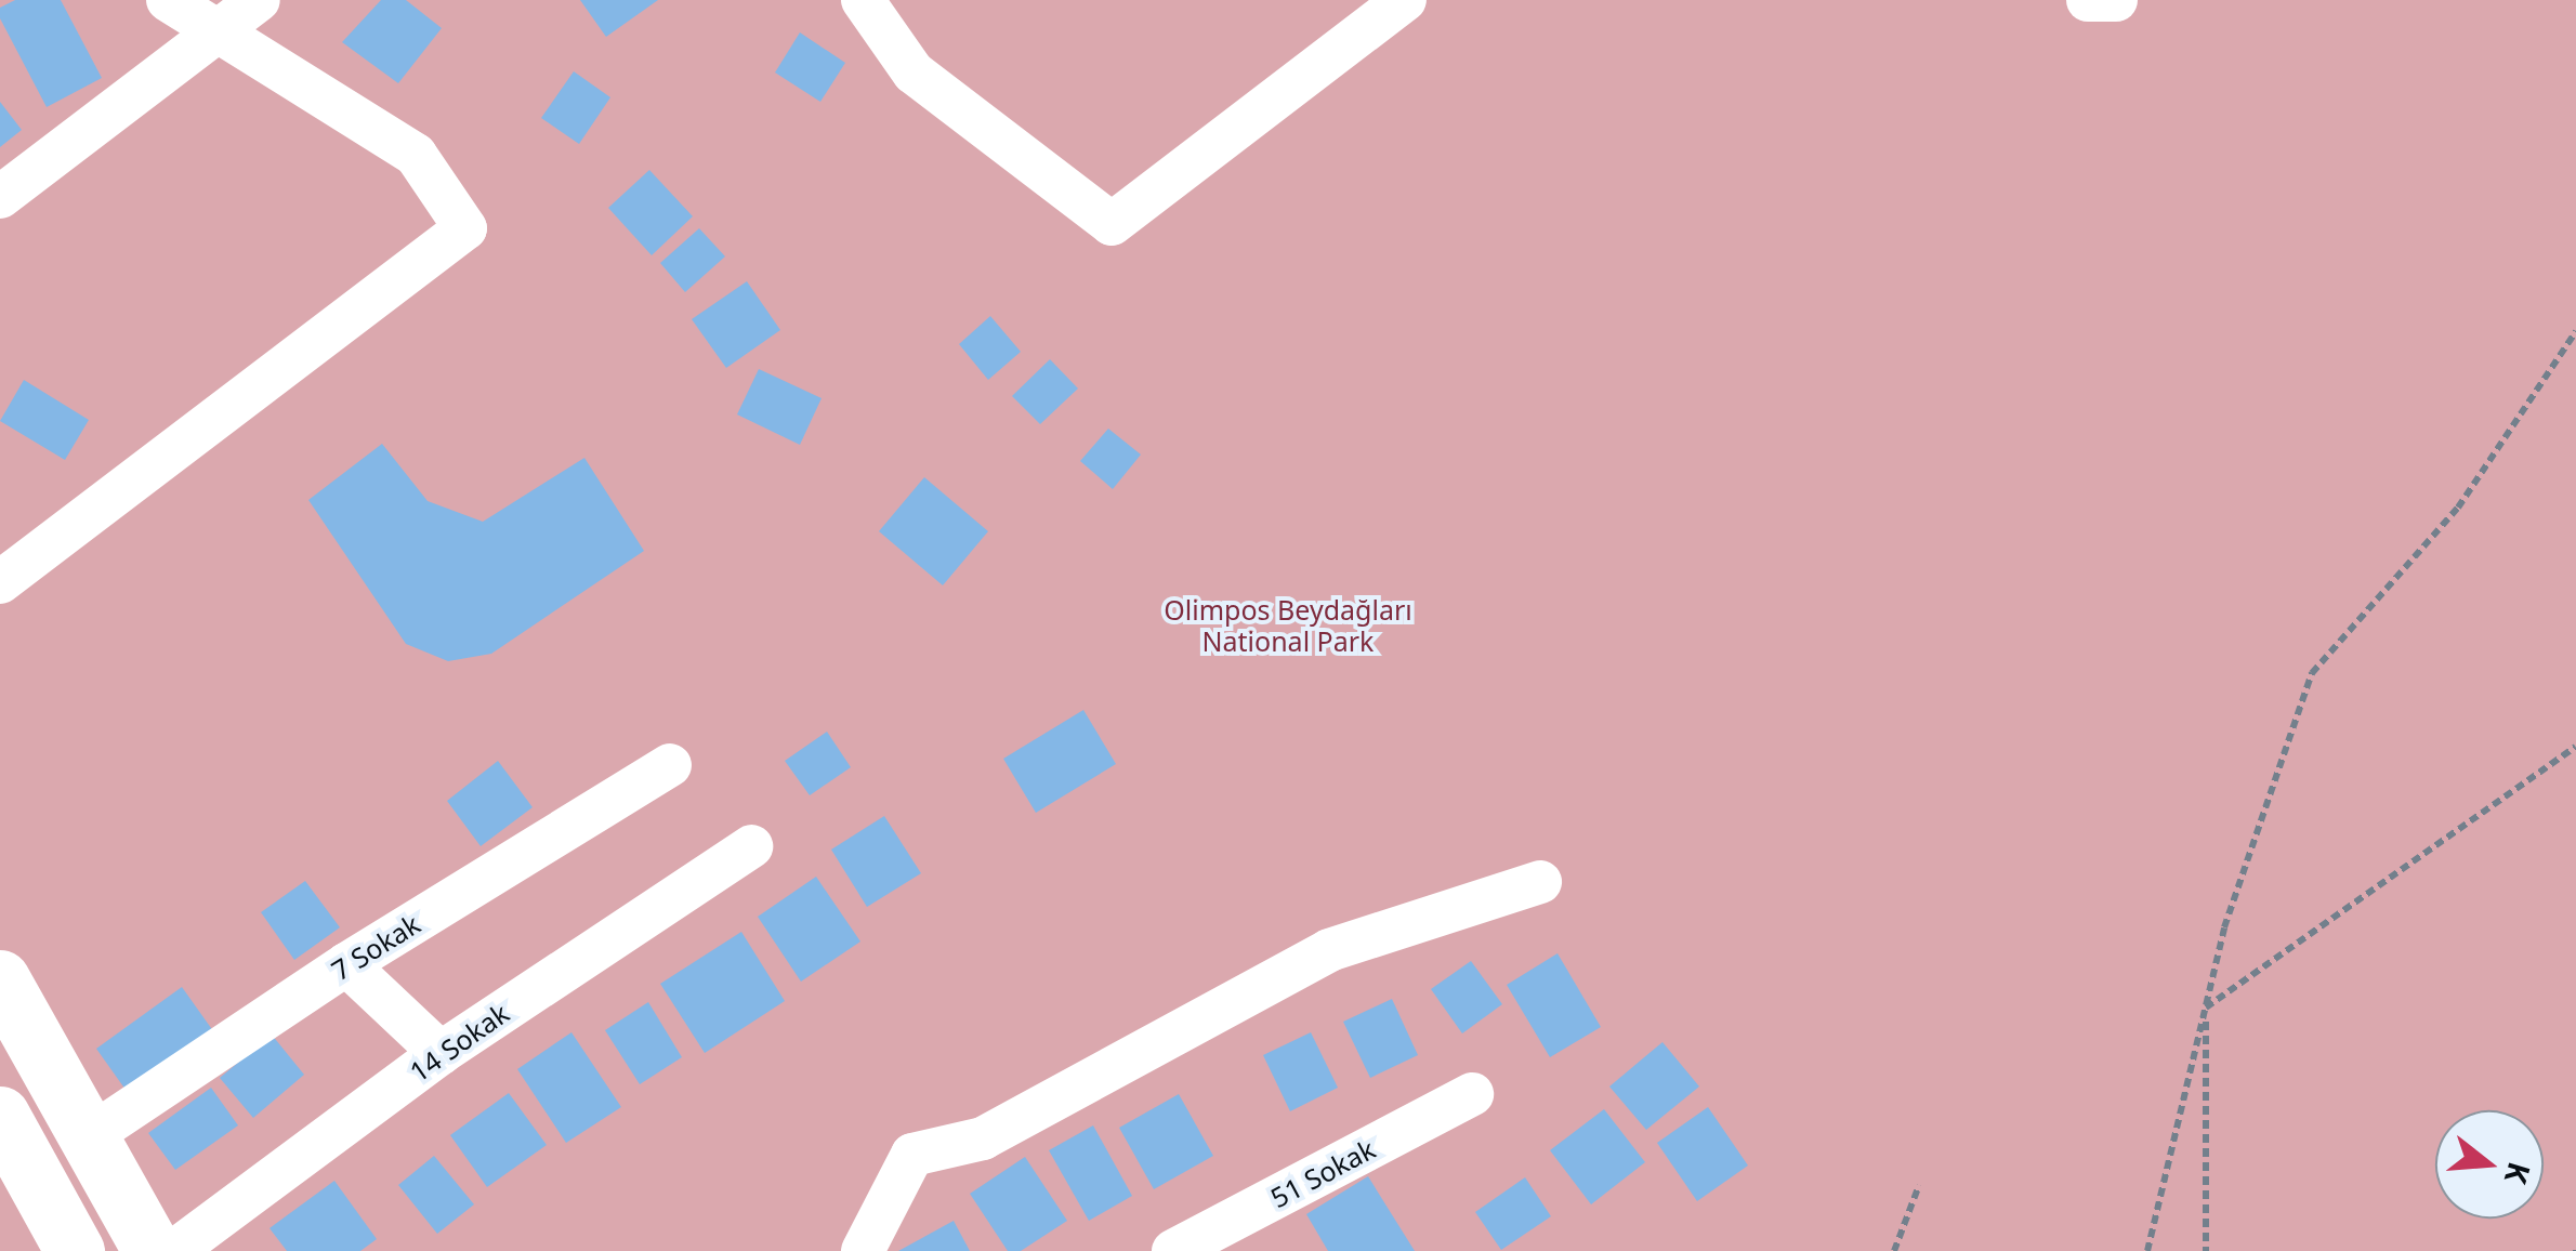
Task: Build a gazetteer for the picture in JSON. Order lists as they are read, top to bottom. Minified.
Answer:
{"streets":{"street":["7 Sokak","14 Sokak","51 Sokak"]},"parks":["Olimpos Beydağları National Park"],"north":"right"}
